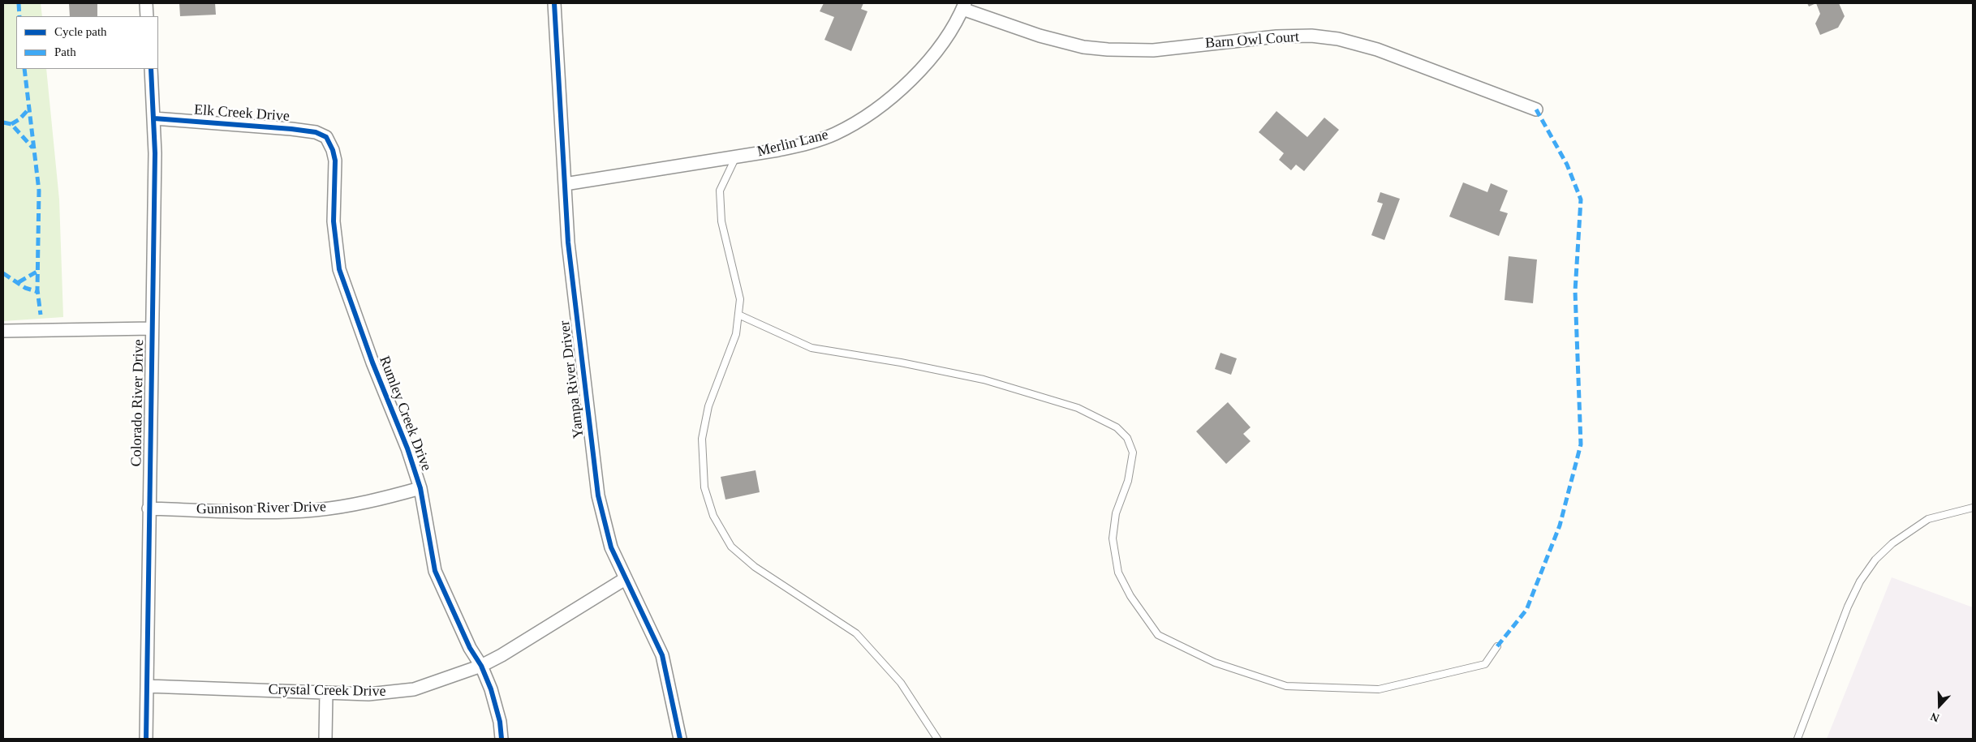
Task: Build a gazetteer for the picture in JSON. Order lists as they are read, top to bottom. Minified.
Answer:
{"streets":{"street":["Barn Owl Court","Elk Creek Drive","Merlin Lane","Yampa River Driver","Colorado River Drive","Rumley Creek Drive","Gunnison River Drive","Crystal Creek Drive"]},"crossings":[["Barn Owl Court","Merlin Lane"],["Elk Creek Drive","Colorado River Drive"],["Elk Creek Drive","Rumley Creek Drive"],["Merlin Lane","Yampa River Driver"],["Yampa River Driver","Crystal Creek Drive"],["Colorado River Drive","Gunnison River Drive"],["Colorado River Drive","Crystal Creek Drive"],["Rumley Creek Drive","Gunnison River Drive"],["Rumley Creek Drive","Crystal Creek Drive"]],"legend":["Cycle path","Path"],"north":"bottom"}
